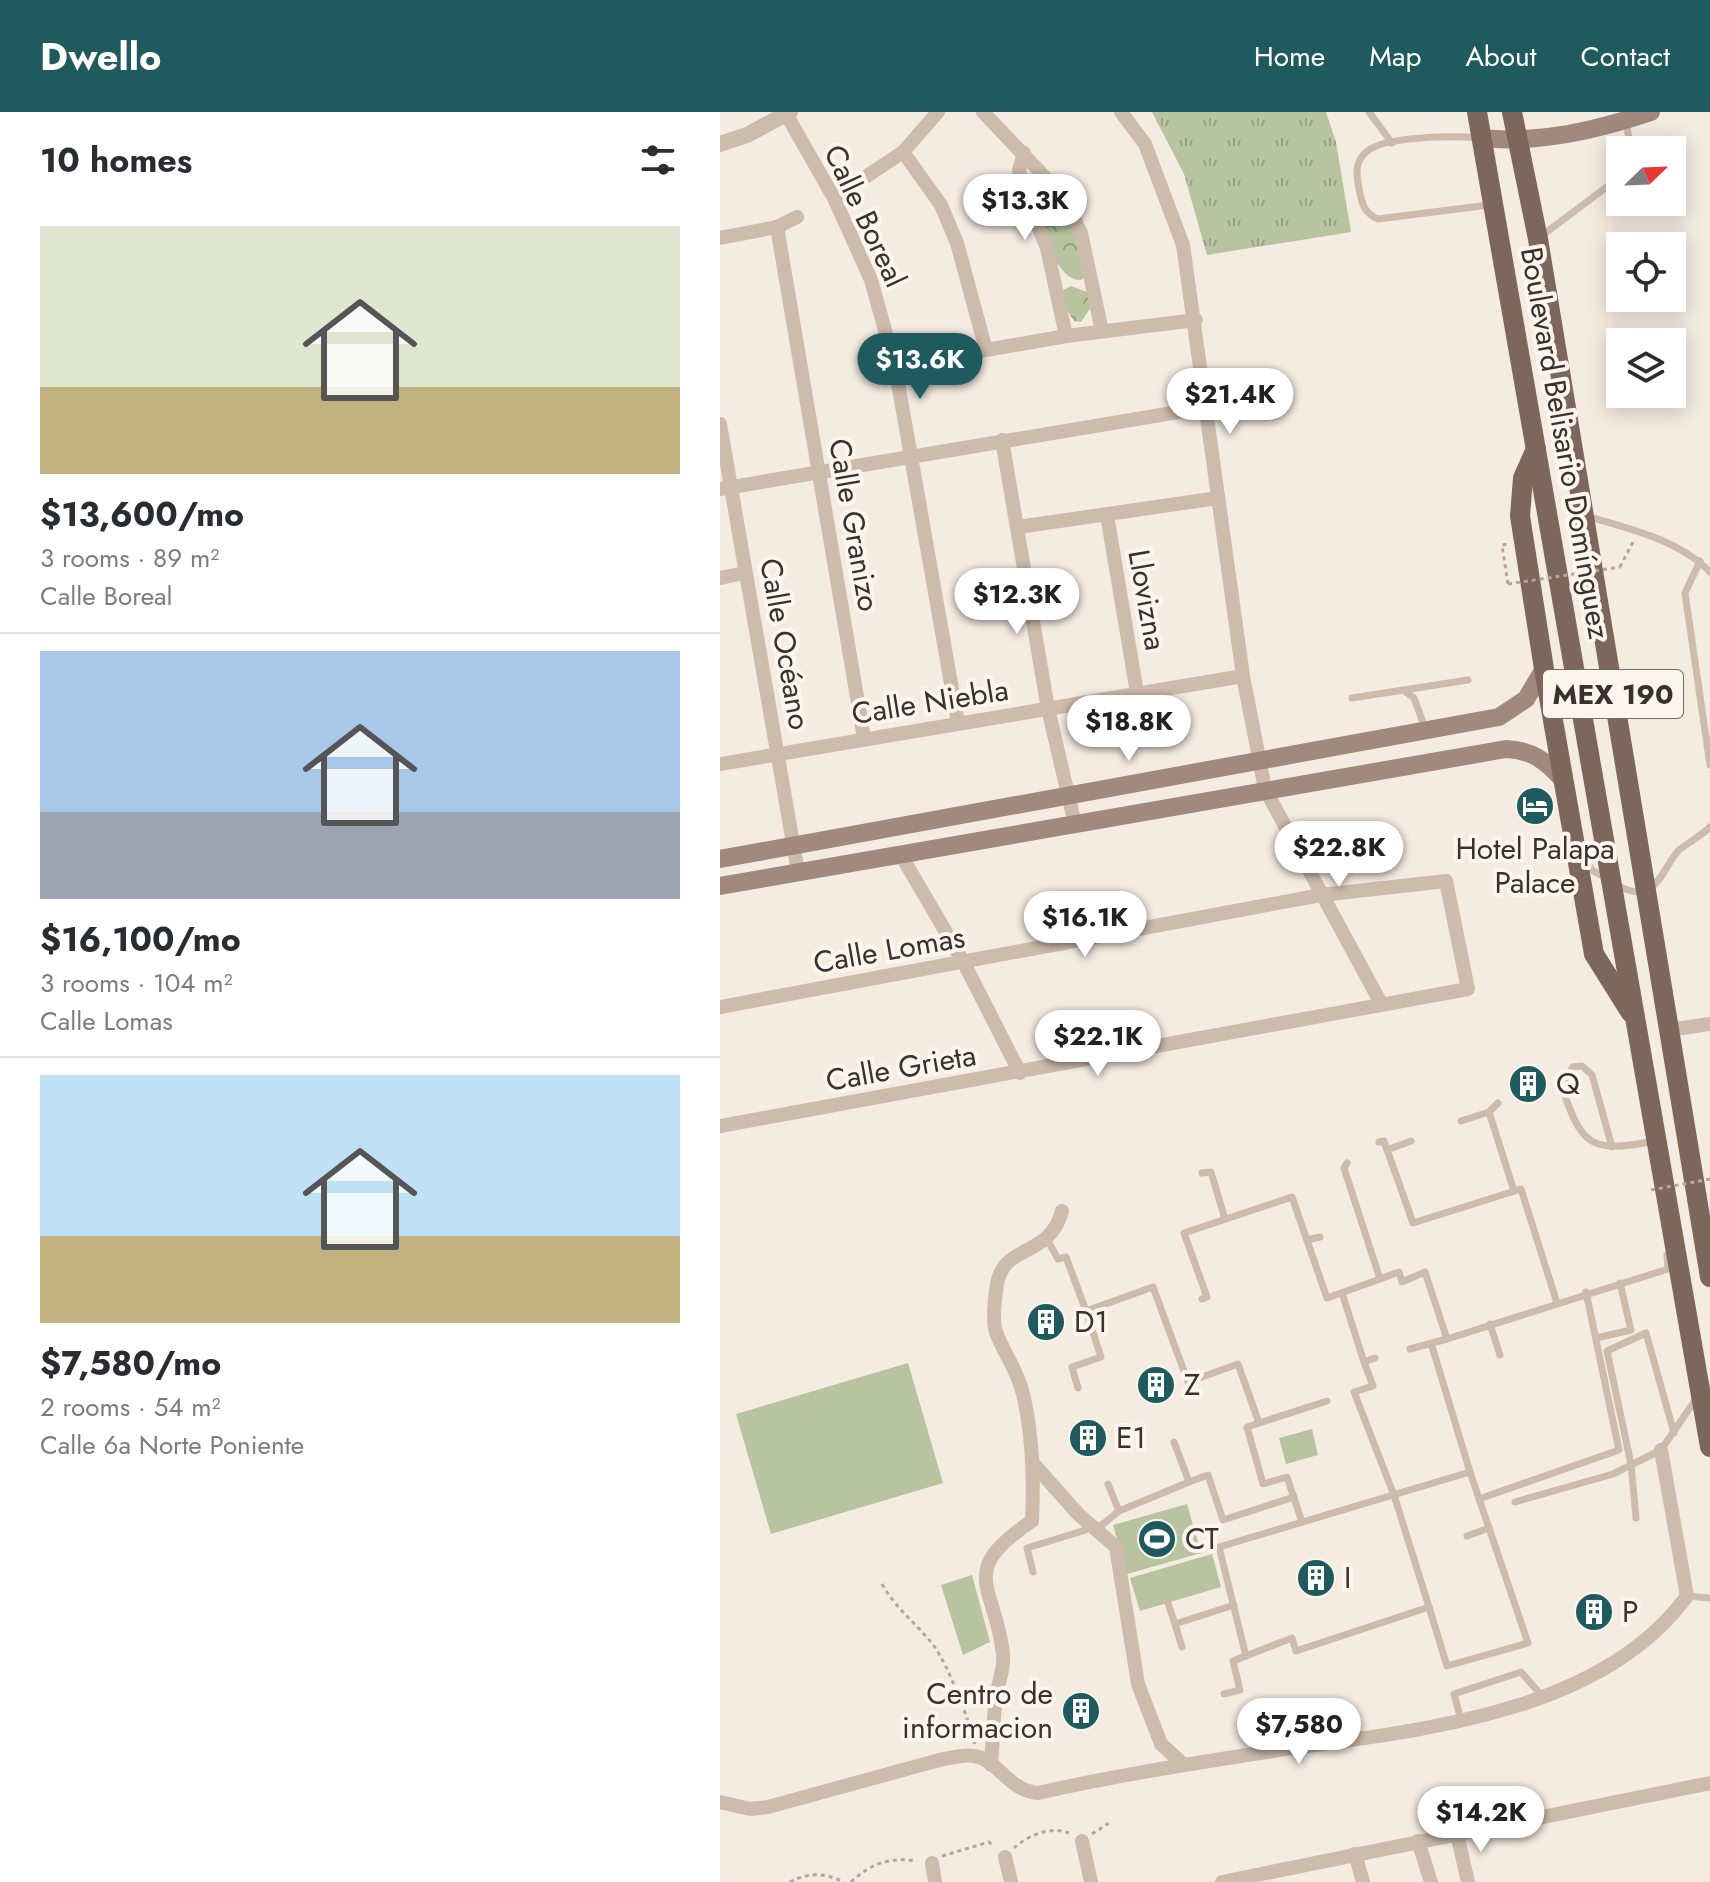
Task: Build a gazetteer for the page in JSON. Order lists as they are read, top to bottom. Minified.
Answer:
{"streets":{"main road":["Boulevard Belisario Domínguez","MEX 190"],"street":["Calle Boreal","Calle Granizo","Llovizna","Calle Océano","Calle Niebla","Calle Lomas","Calle Grieta"]},"crossings":[["Calle Boreal","Calle Niebla"],["Calle Granizo","Calle Niebla"],["Llovizna","Calle Niebla"],["Calle Océano","Calle Niebla"],["Calle Lomas","Calle Grieta"]],"places":{"hotel":["Hotel Palapa Palace"],"building":["Q","D1","Z","E1","I","P","Centro de informacion"],"sports":["CT"]},"north":"top right","page":{"header":"Dwello","nav":["Home","Map","About","Contact"],"heading":"10 homes","price":["$13.3K","$13.6K","$21.4K","$12.3K","$18.8K","$22.8K","$16.1K","$22.1K","$7,580","$14.2K"],"list":[{"name":"$13,600/mo","note":"3 rooms · 89 m² · Calle Boreal"},{"name":"$16,100/mo","note":"3 rooms · 104 m² · Calle Lomas"},{"name":"$7,580/mo","note":"2 rooms · 54 m² · Calle 6a Norte Poniente"}]}}
